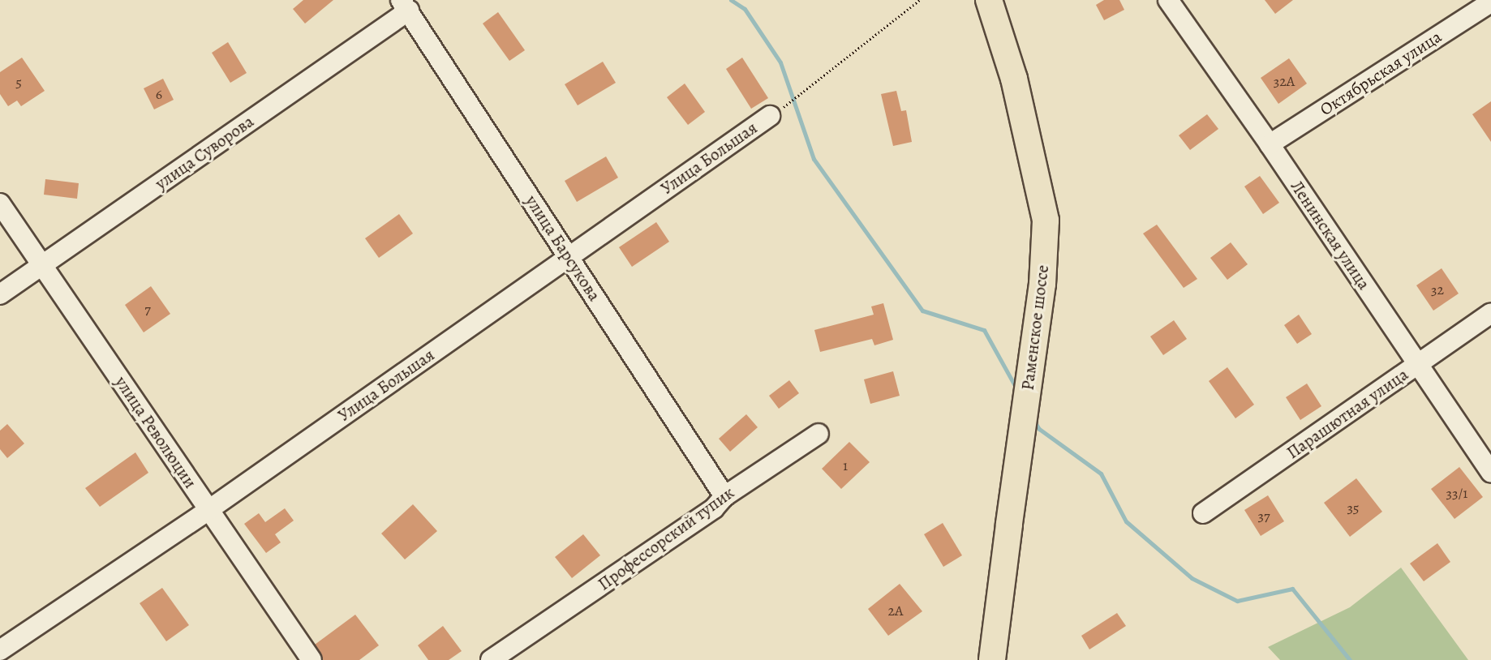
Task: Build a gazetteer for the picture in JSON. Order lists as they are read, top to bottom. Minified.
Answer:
{"streets":{"main road":["Раменское шоссе"],"street":["Октябрьская улица","улица Суворова","Улица Большая","Ленинская улица","улица Барсукова","Парашютная улица","улица Революции","Профессорский тупик"]},"crossings":[["Октябрьская улица","Ленинская улица"],["улица Суворова","улица Барсукова"],["улица Суворова","улица Революции"],["Улица Большая","улица Барсукова"],["Улица Большая","улица Революции"],["Ленинская улица","Парашютная улица"],["улица Барсукова","Профессорский тупик"]],"house_numbers":["32А","5","6","32","7","1","33/1","35","37","2А"]}
